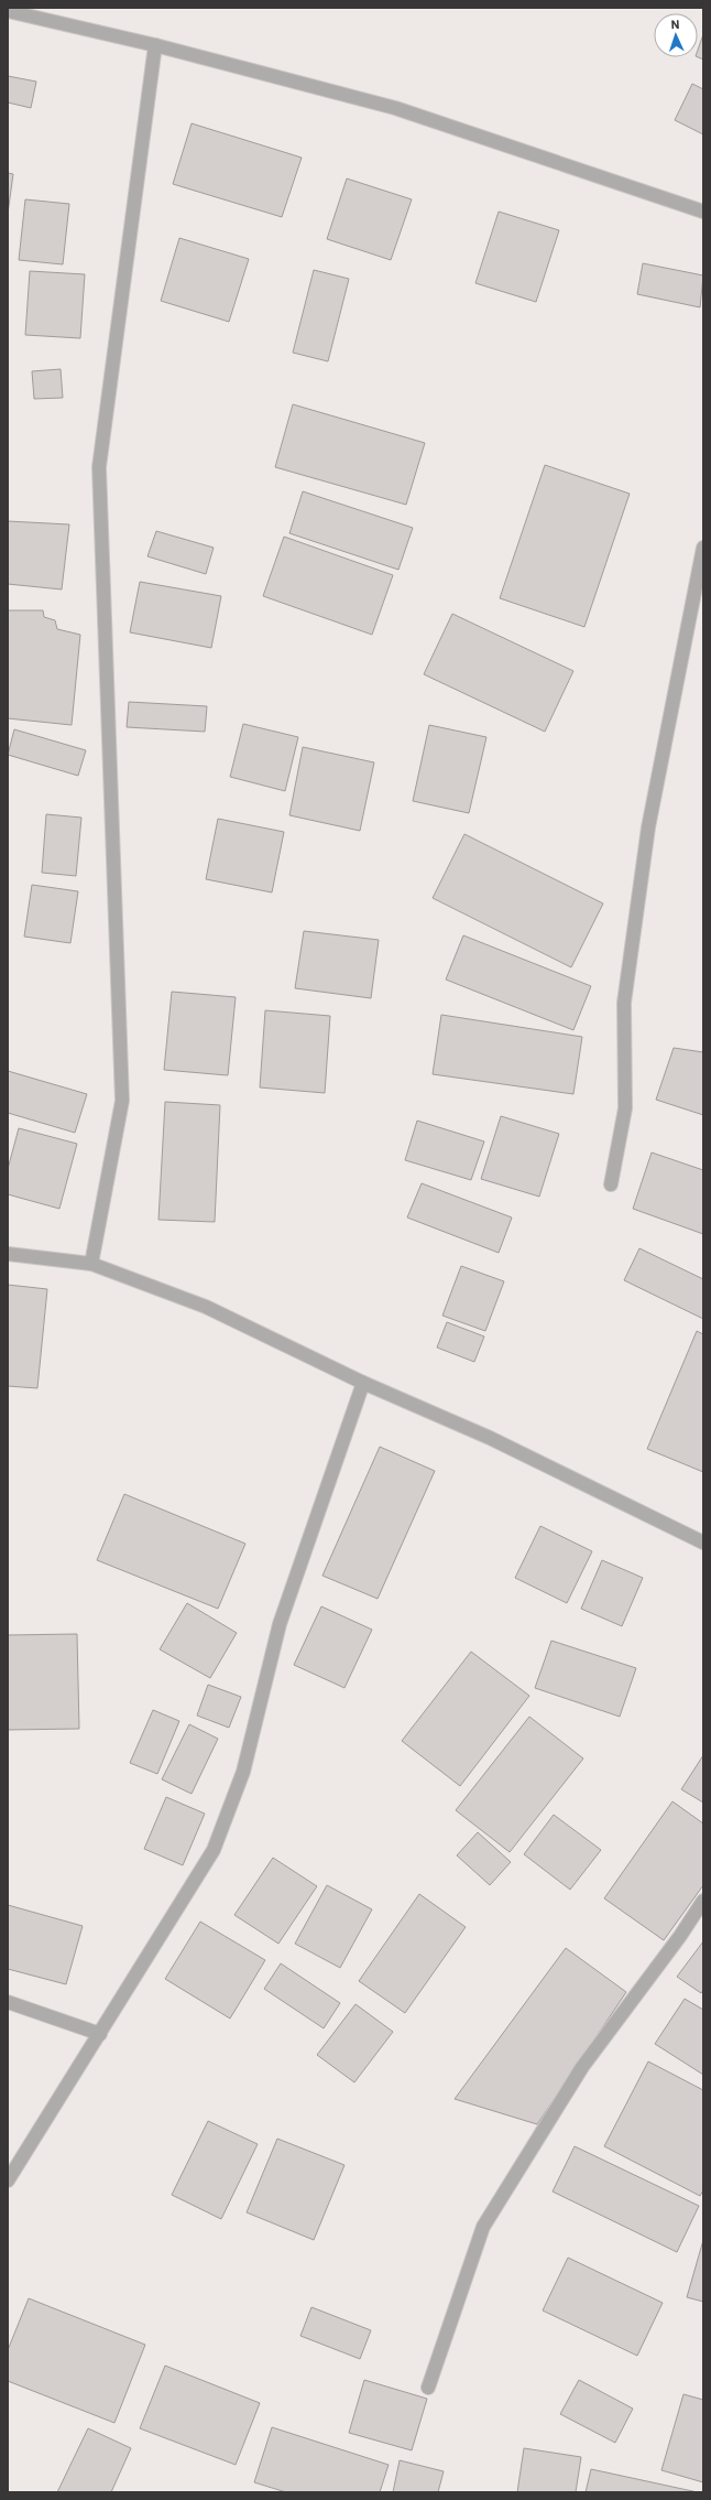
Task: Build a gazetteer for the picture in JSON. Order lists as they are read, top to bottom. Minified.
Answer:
{"north":"top"}
